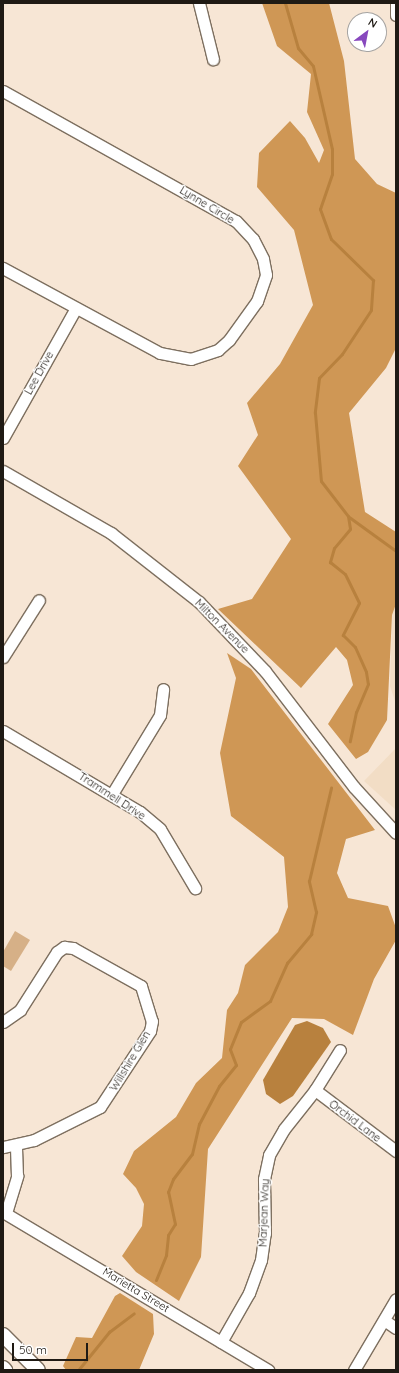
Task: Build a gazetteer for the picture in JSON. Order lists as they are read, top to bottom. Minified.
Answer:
{"streets":{"street":["Lynne Circle","Lee Drive","Milton Avenue","Trammell Drive","Willshire Glen","Orchid Lane","Marjean Way","Marietta Street"]},"crossings":[["Lynne Circle","Lee Drive"],["Orchid Lane","Marjean Way"],["Marjean Way","Marietta Street"]],"scale_bar":"50 m","north":"top right"}
